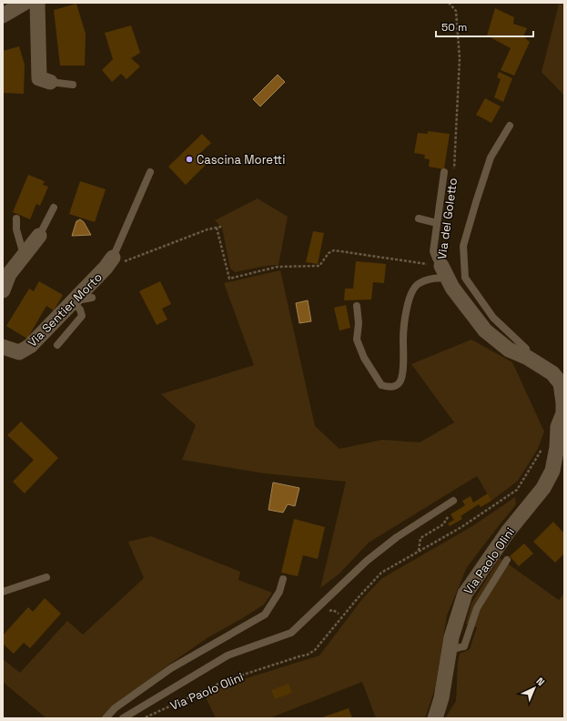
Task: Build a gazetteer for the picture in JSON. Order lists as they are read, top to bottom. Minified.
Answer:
{"streets":{"street":["Via Sentier Morto","Via Paolo Olini"],"path":["Via del Goletto"]},"places":["Cascina Moretti"],"scale_bar":"50 m","north":"top right"}
